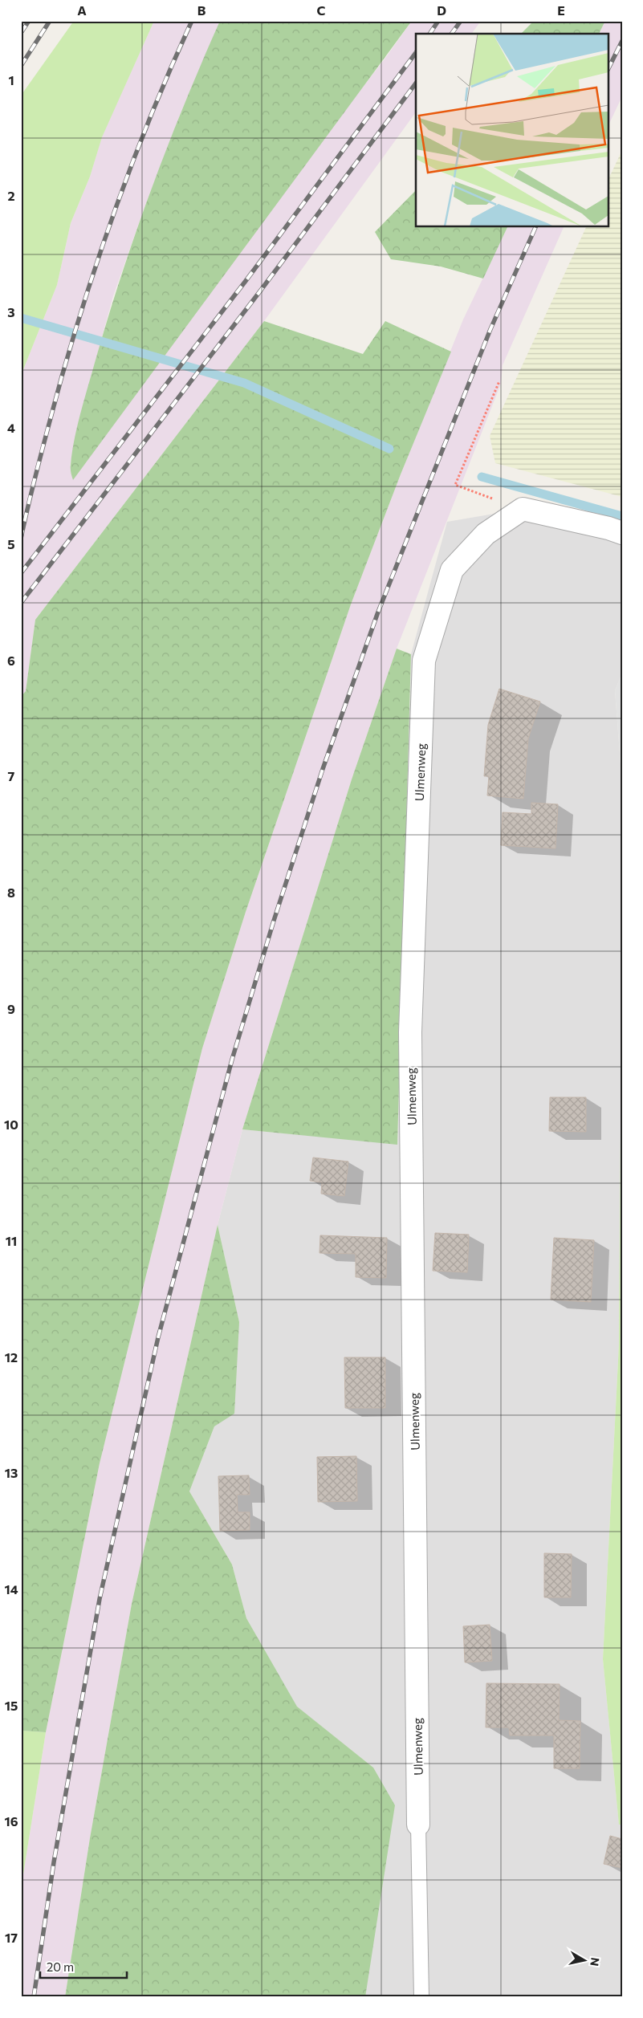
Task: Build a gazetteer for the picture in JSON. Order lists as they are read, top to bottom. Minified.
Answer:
{"streets":{"street":["Ulmenweg"]},"scale_bar":"20 m","north":"right","grid":{"columns":["A","B","C","D","E"],"rows":["1","2","3","4","5","6","7","8","9","10","11","12","13","14","15","16","17"]}}
